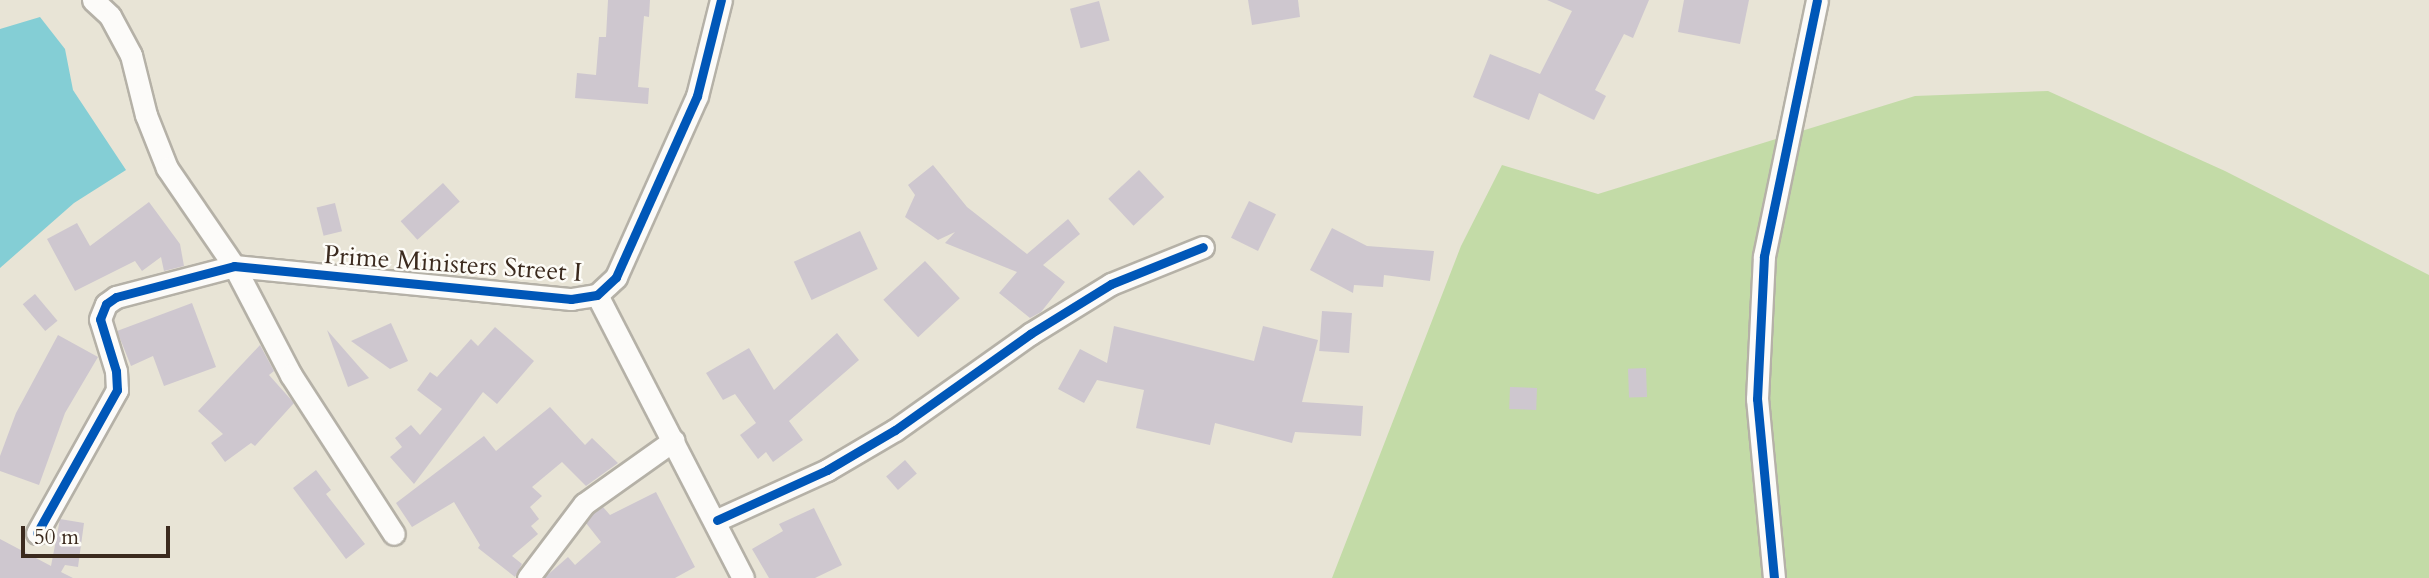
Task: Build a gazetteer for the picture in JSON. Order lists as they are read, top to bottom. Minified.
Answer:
{"streets":{"street":["Prime Ministers Street I"]},"scale_bar":"50 m"}
